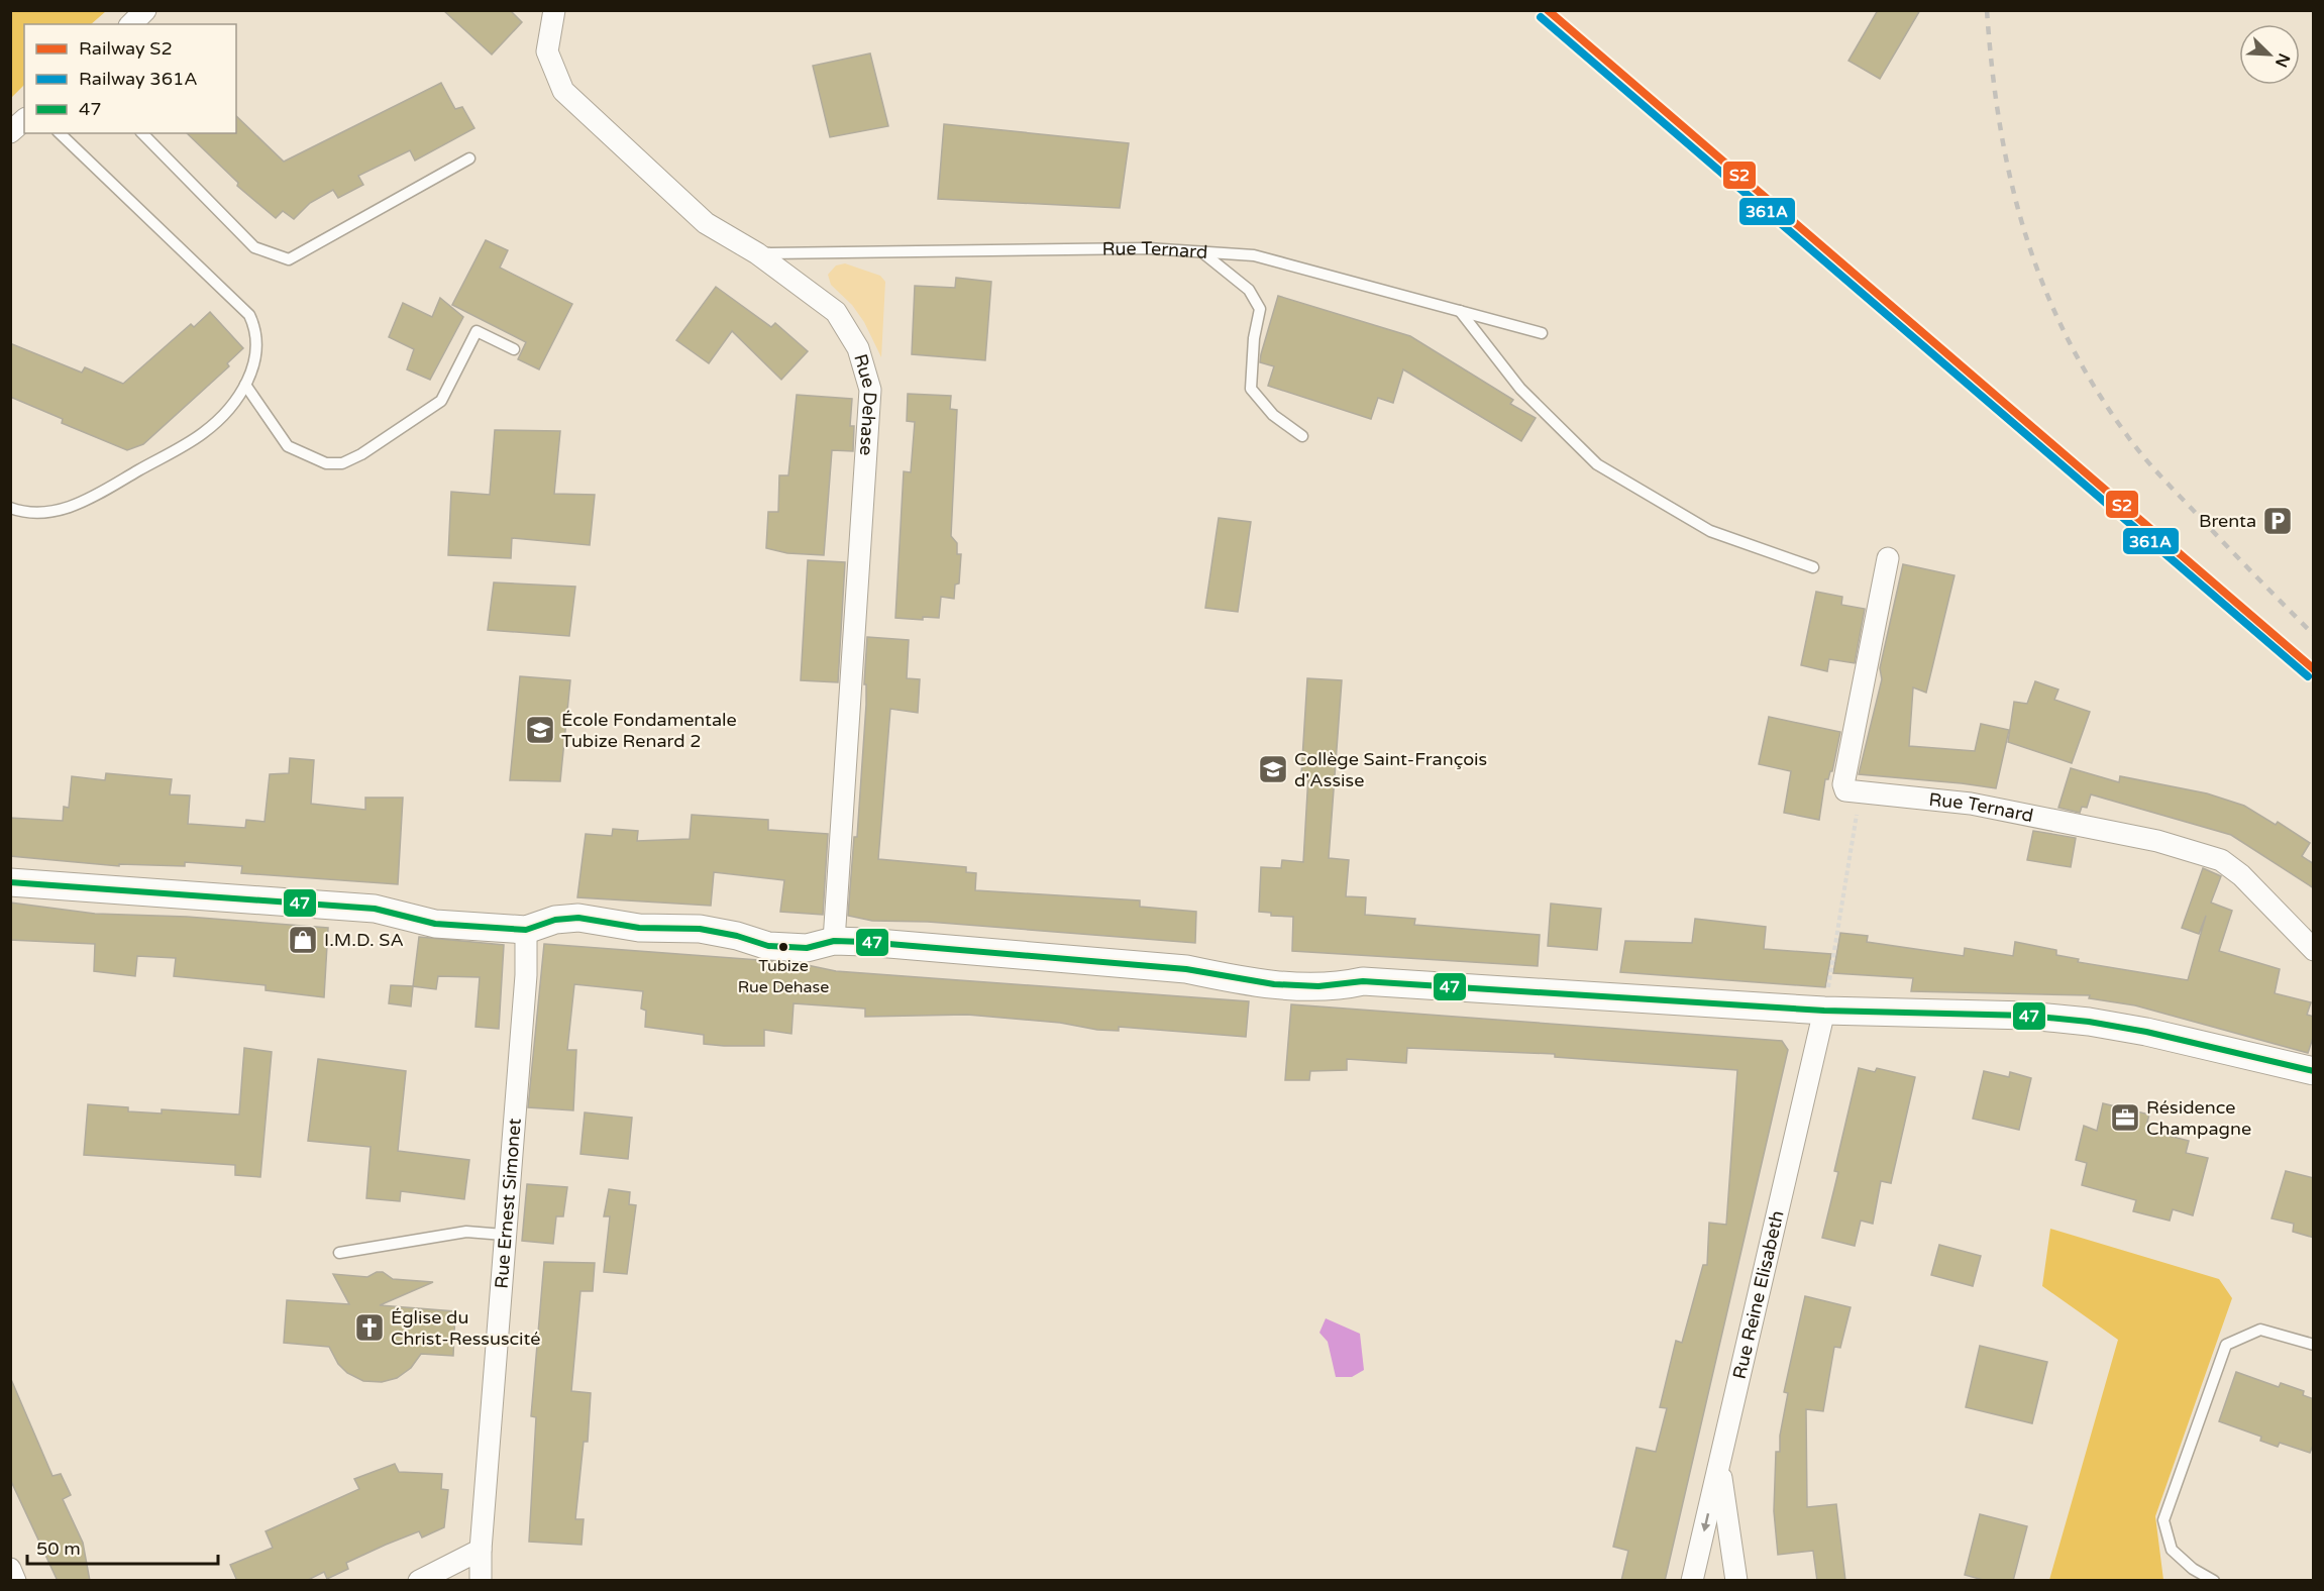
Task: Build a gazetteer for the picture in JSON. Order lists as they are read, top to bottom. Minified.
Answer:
{"streets":{"street":["Rue Ternard","Rue Dehase","Rue Ernest Simonet","Rue Reine Elisabeth"]},"crossings":[["Rue Ternard","Rue Dehase"]],"places":{"parking":["Brenta"],"school or university":["École Fondamentale Tubize Renard 2","Collège Saint-François d'Assise"],"shop":["I.M.D. SA"],"other":["Tubize Rue Dehase"],"office":["Résidence Champagne"],"church":["Église du Christ-Ressuscité"]},"lines":["rail line S2","rail line 361A","transit line 47"],"legend":["Railway S2","Railway 361A","47"],"scale_bar":"50 m","north":"bottom right"}
